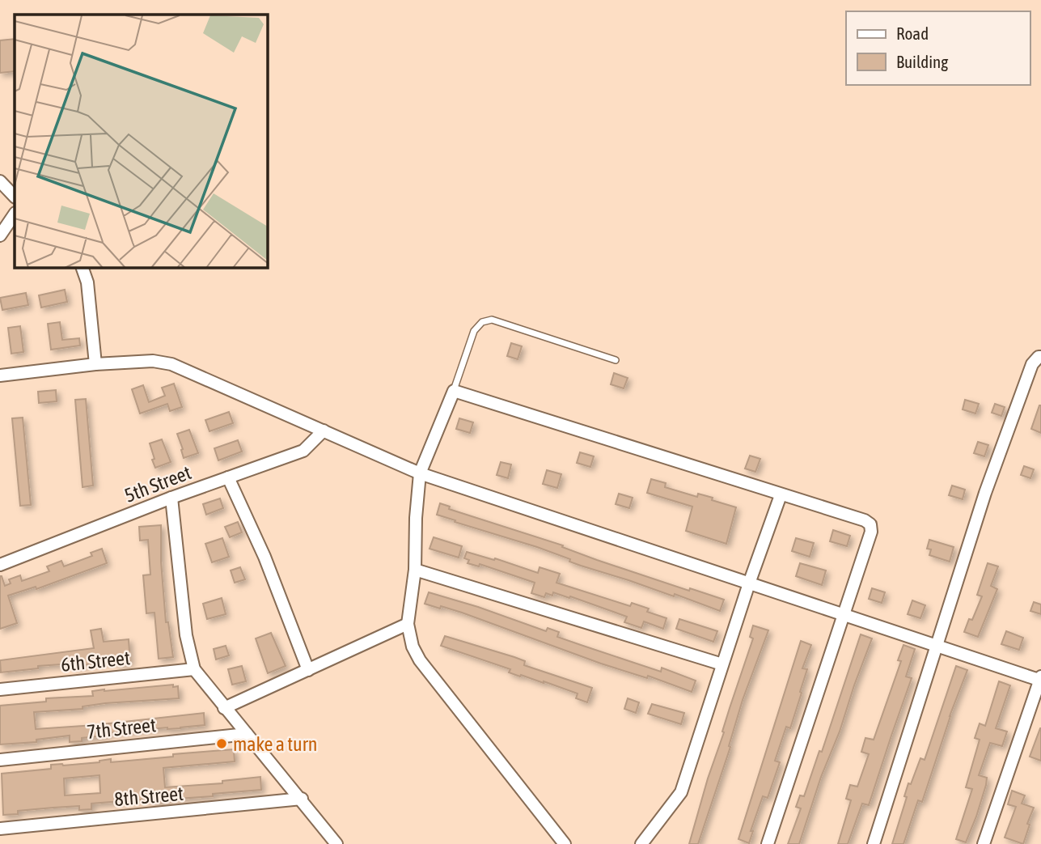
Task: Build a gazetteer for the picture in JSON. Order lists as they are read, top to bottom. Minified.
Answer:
{"streets":{"street":["5th Street","6th Street","7th Street","8th Street"]},"places":["make a turn"],"legend":["Road","Building"]}
